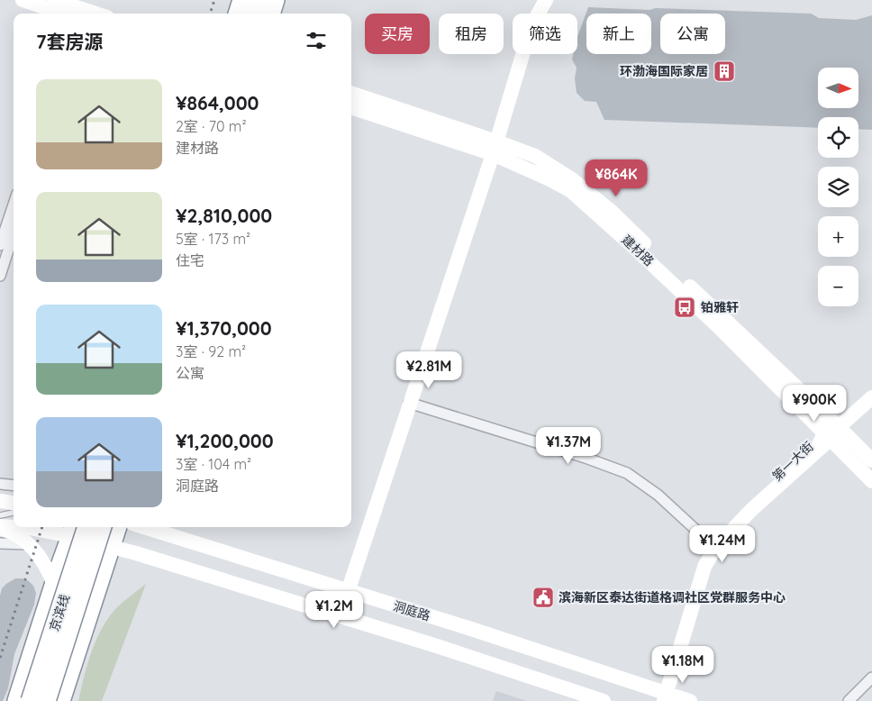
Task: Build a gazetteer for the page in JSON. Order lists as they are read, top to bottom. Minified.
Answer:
{"streets":{"highway":["京滨线"],"street":["第一大街","洞庭路"]},"crossings":[["第一大街","洞庭路"]],"places":{"building":["环渤海国际家居"],"bus stop":["铂雅轩"],"public building":["滨海新区泰达街道格调社区党群服务中心"]},"north":"right","page":{"chip":["买房","租房","筛选","新上","公寓"],"heading":"7套房源","map_buttons":["+","−"],"list":[{"name":"¥864,000","note":"2室 · 70 m² · 建材路"},{"name":"¥2,810,000","note":"5室 · 173 m² · 住宅"},{"name":"¥1,370,000","note":"3室 · 92 m² · 公寓"},{"name":"¥1,200,000","note":"3室 · 104 m² · 洞庭路"}],"price":["¥864K","¥2.81M","¥900K","¥1.37M","¥1.24M","¥1.2M","¥1.18M"]}}
